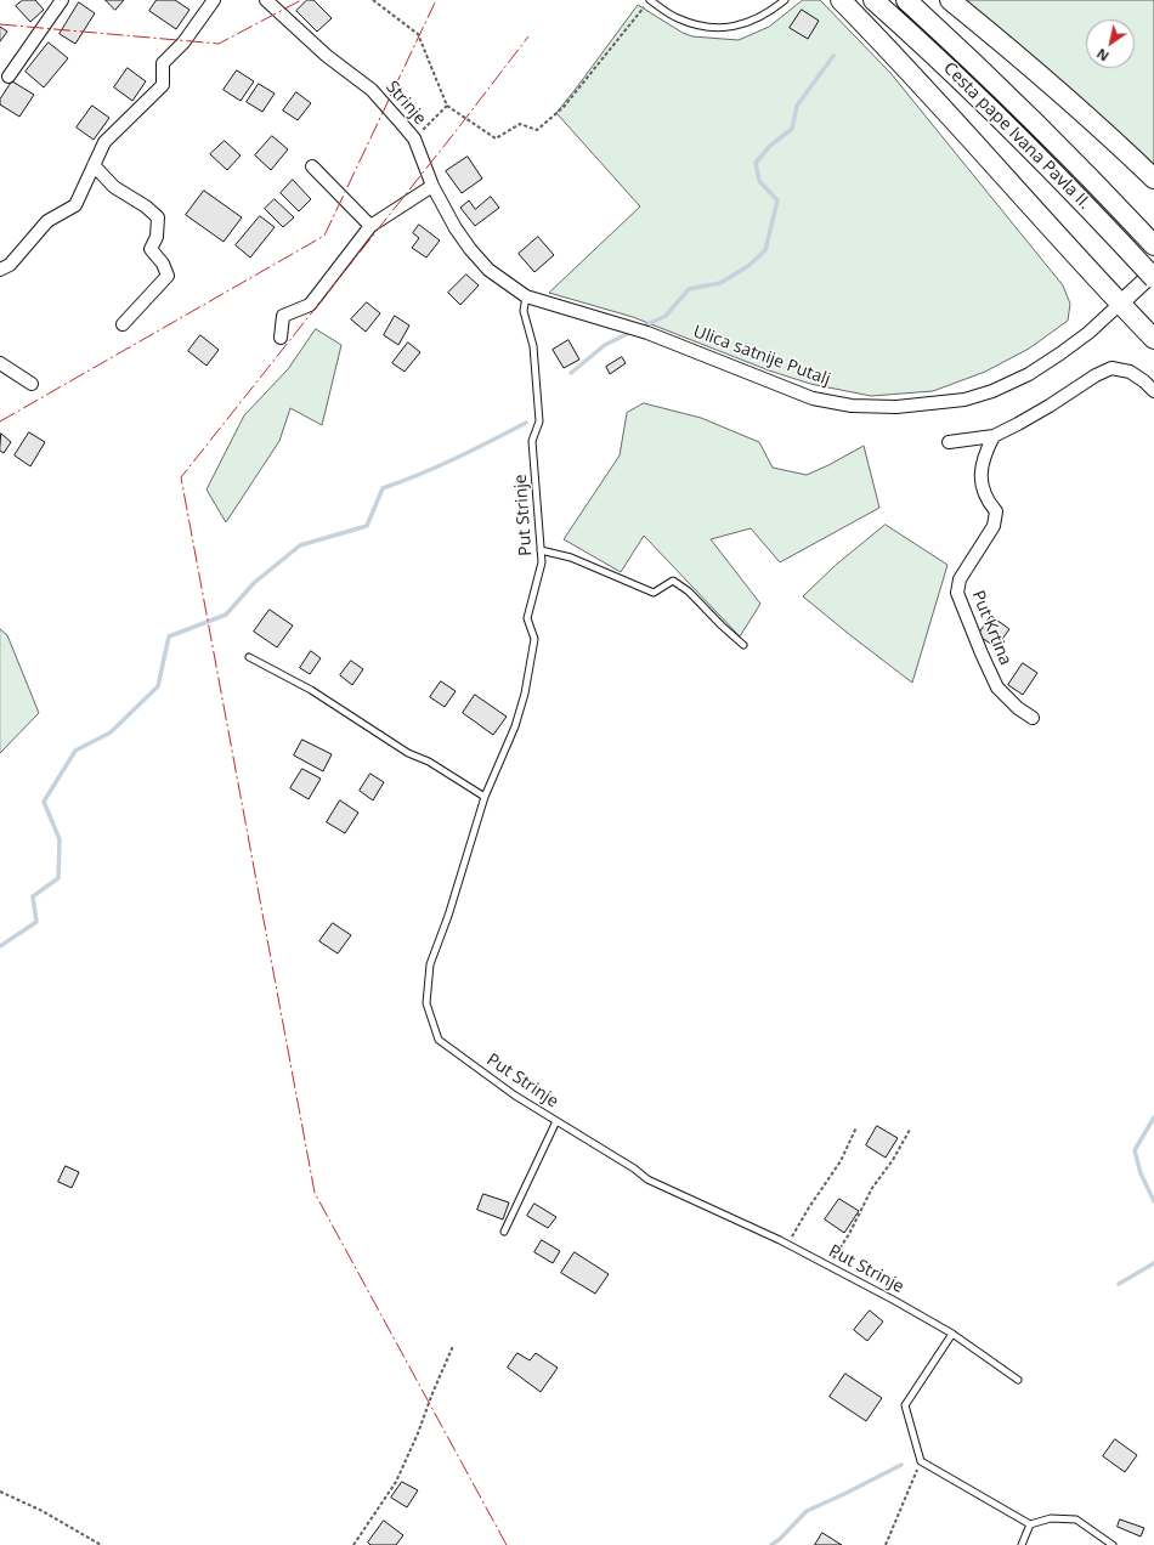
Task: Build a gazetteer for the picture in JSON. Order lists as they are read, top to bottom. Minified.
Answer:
{"streets":{"main road":["Cesta pape Ivana Pavla II."],"street":["Strinje","Ulica satnije Putalj","Put Krtina"],"lane":["Put Strinje"]},"crossings":[["Strinje","Ulica satnije Putalj"],["Strinje","Put Strinje"],["Ulica satnije Putalj","Put Strinje"]],"north":"bottom left"}
